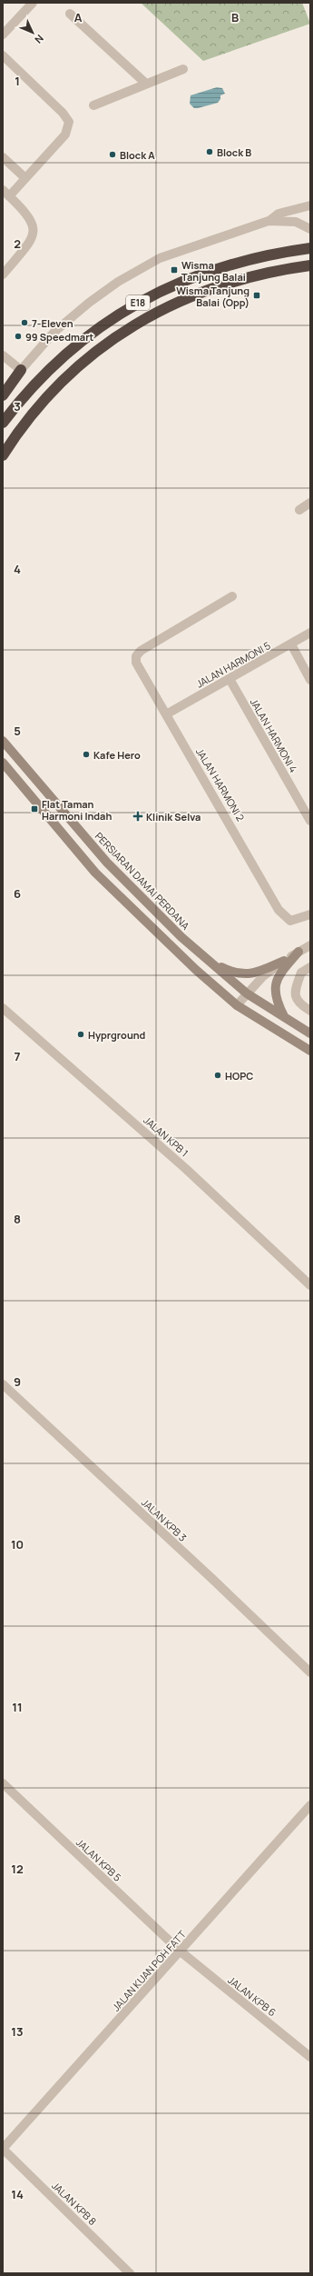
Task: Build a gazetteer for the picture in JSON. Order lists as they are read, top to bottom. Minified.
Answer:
{"streets":{"highway":["E18"],"main road":["PERSIARAN DAMAI PERDANA"],"street":["JALAN HARMONI 5","JALAN HARMONI 4","JALAN HARMONI 2","JALAN KPB 1","JALAN KPB 3","JALAN KPB 5","JALAN KUAN POH FATT","JALAN KPB 6","JALAN KPB 8"]},"crossings":[["JALAN HARMONI 5","JALAN HARMONI 4"],["JALAN HARMONI 5","JALAN HARMONI 2"],["JALAN KPB 5","JALAN KUAN POH FATT"],["JALAN KPB 5","JALAN KPB 6"],["JALAN KUAN POH FATT","JALAN KPB 6"],["JALAN KUAN POH FATT","JALAN KPB 8"]],"places":{"other":["Block B","Block A","7-Eleven","99 Speedmart","Kafe Hero","Hyprground","HOPC"],"transit":["Wisma Tanjung Balai","Wisma Tanjung Balai (Opp)","Flat Taman Harmoni Indah"],"health":["Klinik Selva"]},"north":"bottom right","grid":{"columns":["A","B"],"rows":["1","2","3","4","5","6","7","8","9","10","11","12","13","14"]}}
